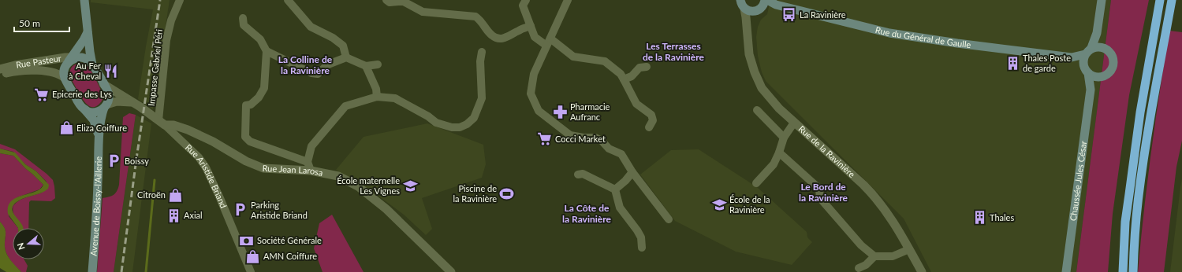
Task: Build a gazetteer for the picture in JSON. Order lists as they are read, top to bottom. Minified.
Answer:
{"streets":{"main road":["Rue du Général de Gaulle","Chaussée Jules César","Avenue de Boissy-l'Aillerie"],"street":["Rue Pasteur","Impasse Gabriel Péri","Rue de la Ravinière","Rue Jean Larosa","Rue Aristide Briand"]},"crossings":[["Rue du Général de Gaulle","Rue de la Ravinière"],["Rue du Général de Gaulle","Chaussée Jules César"],["Rue Pasteur","Avenue de Boissy-l'Aillerie"],["Impasse Gabriel Péri","Rue Jean Larosa"],["Impasse Gabriel Péri","Rue Aristide Briand"],["Rue Jean Larosa","Rue Aristide Briand"],["Rue Aristide Briand","Avenue de Boissy-l'Aillerie"]],"districts":["Les Terrasses de la Ravinière","La Colline de la Ravinière","Le Bord de la Ravinière","La Côte de la Ravinière"],"places":{"bus stop":["La Ravinière"],"building":["Thales Poste de garde","Axial","Thales"],"restaurant":["Au Fer à Cheval"],"supermarket":["Epicerie des Lys","Cocci Market"],"pharmacy":["Pharmacie Aufranc"],"shop":["Eliza Coiffure","Citroën","AMN Coiffure"],"parking":["Boissy","Parking Aristide Briand"],"school or university":["École maternelle Les Vignes","École de la Ravinière"],"sports":["Piscine de la Ravinière"],"bank":["Société Générale"]},"scale_bar":"50 m","north":"left"}
